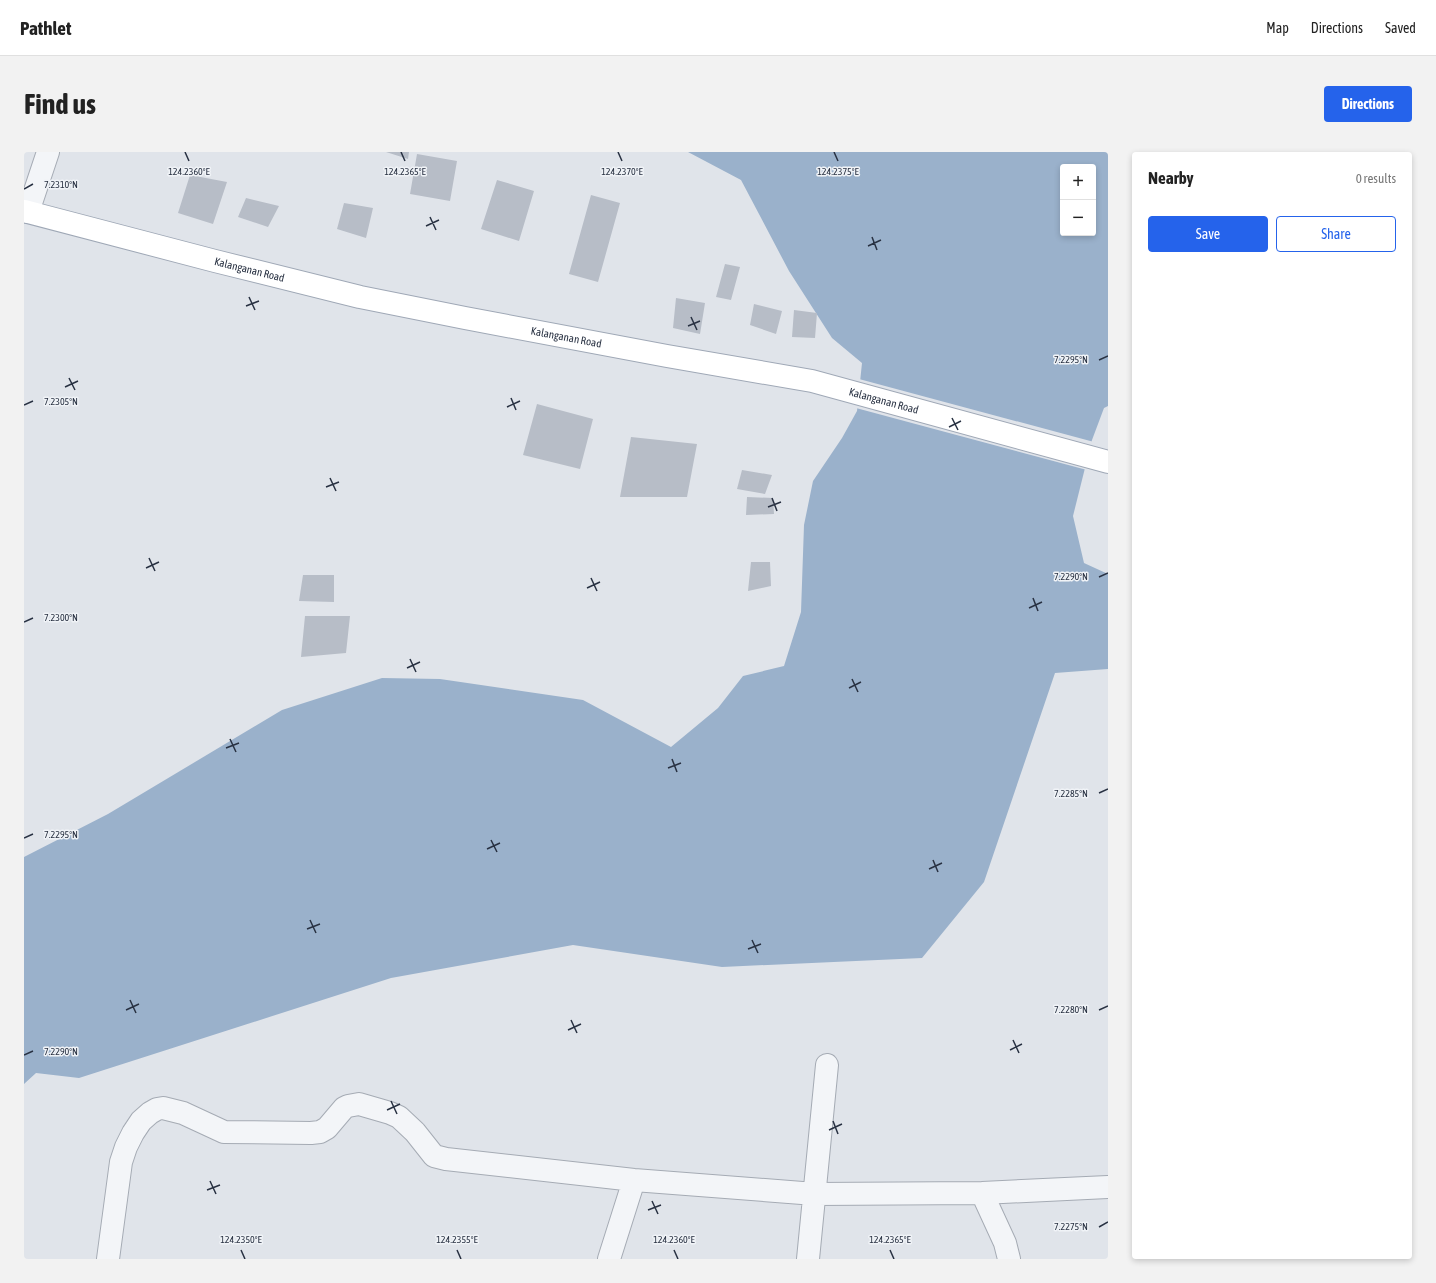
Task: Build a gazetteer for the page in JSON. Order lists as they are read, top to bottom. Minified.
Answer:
{"streets":{"main road":["Kalanganan Road"]},"page":{"header":"Pathlet","nav":["Map","Directions","Saved"],"buttons":["Directions",["Save","Share"]],"title":"Find us","heading":["Nearby","0 results"],"map_buttons":["+","−"]},"coordinates":["124.2365°E","124.2360°E","124.2370°E","124.2375°E","7.2310°N","7.2295°N","7.2305°N","7.2290°N","7.2300°N","7.2285°N","7.2280°N","7.2275°N","124.2350°E","124.2355°E"]}
